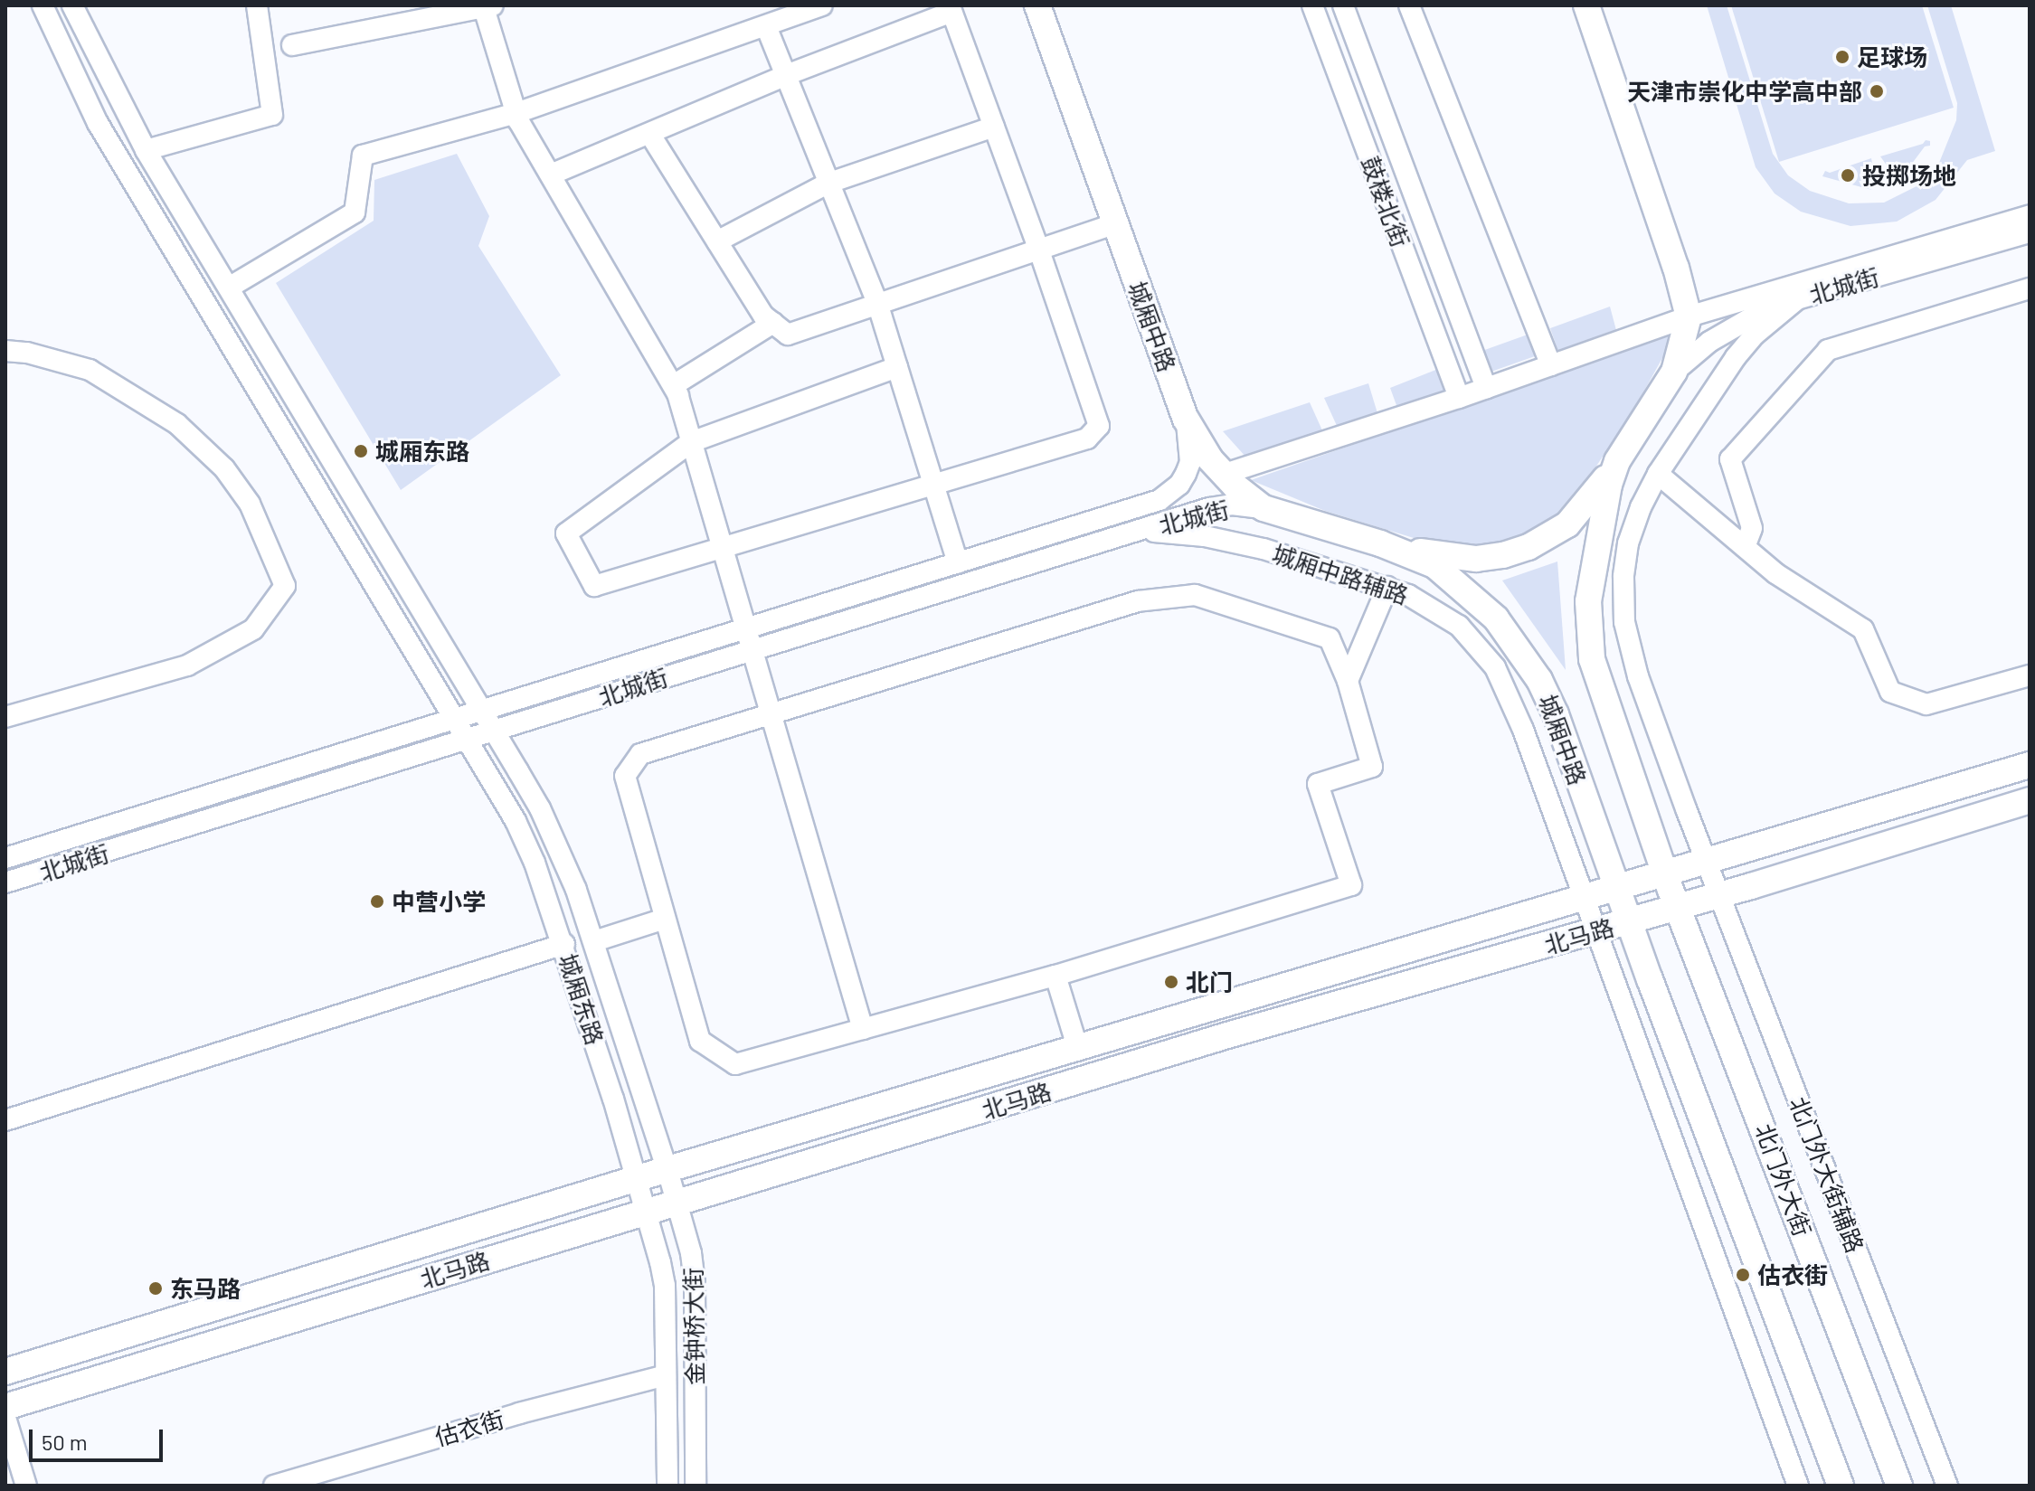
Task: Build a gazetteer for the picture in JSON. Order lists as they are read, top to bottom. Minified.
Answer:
{"streets":{"main road":["城厢中路","北马路","北门外大街"],"street":["鼓楼北街","北城街","城厢中路辅路","城厢东路","北门外大街辅路","金钟桥大街","估衣街"]},"crossings":[["鼓楼北街","北城街"],["北城街","城厢中路"],["北城街","城厢中路辅路"],["北城街","城厢东路"],["城厢中路","北马路"],["城厢中路","北门外大街"],["城厢中路辅路","北马路"],["北马路","城厢东路"],["北马路","北门外大街辅路"],["北马路","北门外大街"],["北马路","金钟桥大街"],["城厢东路","金钟桥大街"],["金钟桥大街","估衣街"]],"places":["足球场","天津市崇化中学高中部","投掷场地","城厢东路","中营小学","北门","估衣街","东马路"],"scale_bar":"50 m"}
